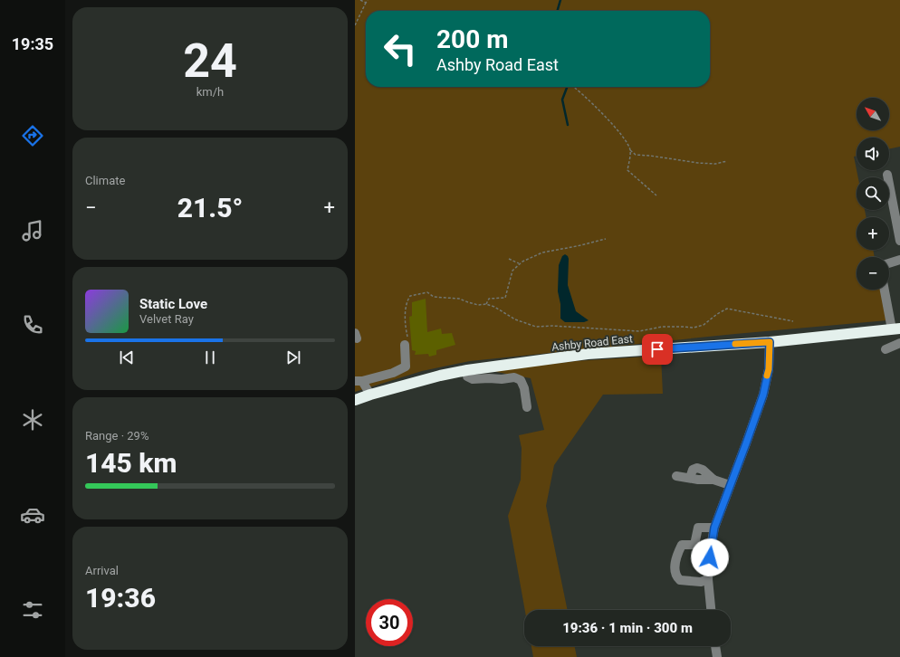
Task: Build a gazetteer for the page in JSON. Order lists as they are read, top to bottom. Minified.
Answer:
{"streets":{"highway":["Ashby Road East"]},"north":"top left","page":{"tabs":"19:35","tile":[["24","km/h"],"Climate",["Range · 29%","145 km"],["Arrival","19:36"]],"turn":["200 m","Ashby Road East"],"map_buttons":["+","−"],"heat":["−","21.5°","+"],"song":["Static Love","Velvet Ray"],"limit":"30","trip":"19:36 · 1 min · 300 m"}}
